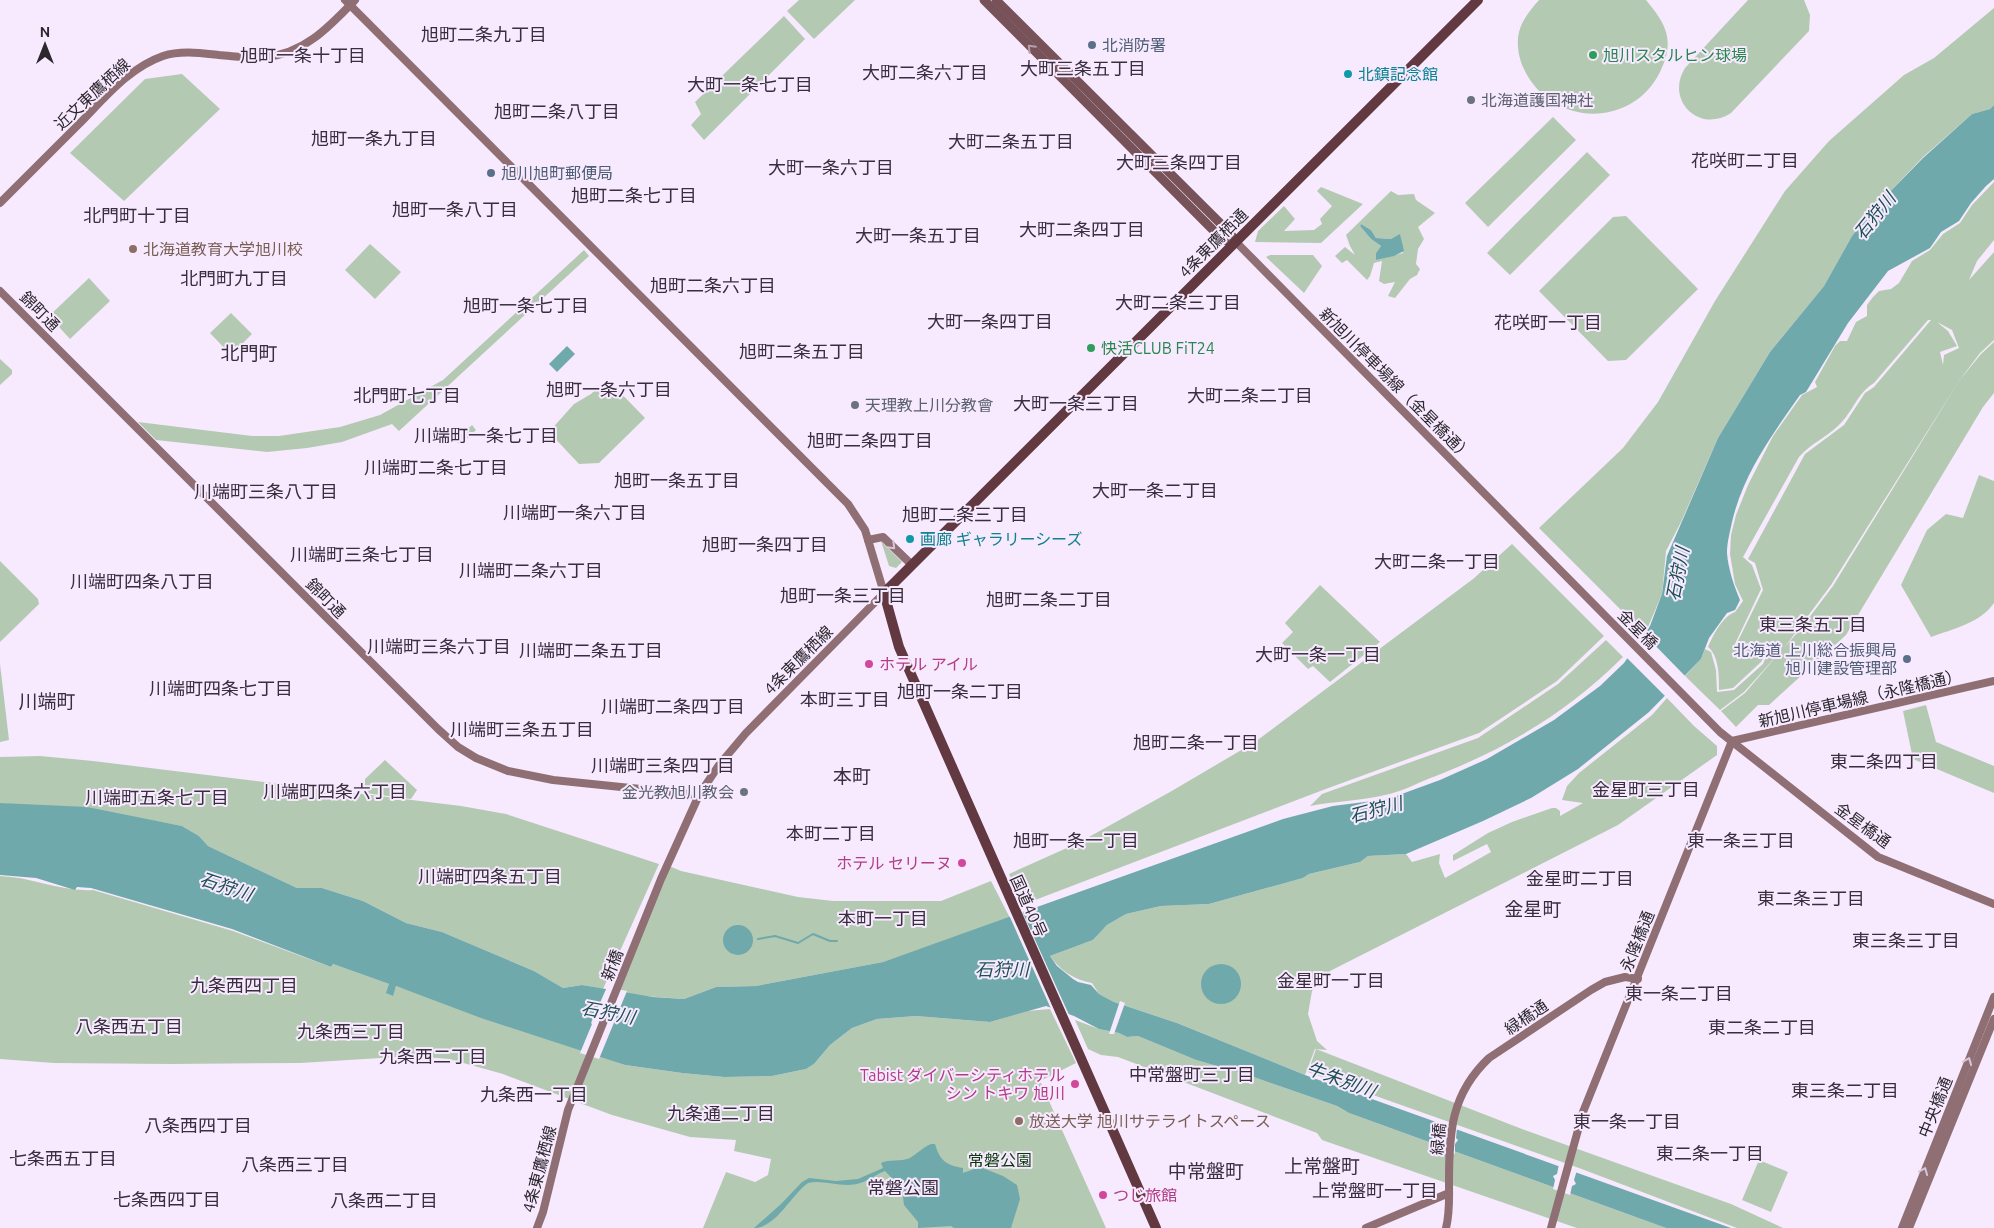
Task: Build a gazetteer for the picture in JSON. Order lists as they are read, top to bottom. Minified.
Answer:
{"streets":{"highway":["4条東鷹栖通","国道40号"],"street":["近文東鷹栖線","錦町通","新旭川停車場線（金星橋通）","金星橋","4条東鷹栖線","新旭川停車場線（永隆橋通）","金星橋通","永隆橋通","新橋","緑橋通","中央橋通","緑橋"]},"crossings":[["4条東鷹栖通","新旭川停車場線（金星橋通）"],["4条東鷹栖通","4条東鷹栖線"],["4条東鷹栖通","国道40号"],["錦町通","4条東鷹栖線"],["新旭川停車場線（金星橋通）","金星橋"],["金星橋","新旭川停車場線（永隆橋通）"],["金星橋","金星橋通"],["金星橋","永隆橋通"],["4条東鷹栖線","国道40号"],["4条東鷹栖線","新橋"],["新旭川停車場線（永隆橋通）","金星橋通"],["新旭川停車場線（永隆橋通）","永隆橋通"],["金星橋通","永隆橋通"],["永隆橋通","緑橋通"],["緑橋通","緑橋"]],"districts":["旭町二条九丁目","旭町一条十丁目","大町三条五丁目","大町二条六丁目","大町一条七丁目","旭町二条八丁目","旭町一条九丁目","大町二条五丁目","花咲町二丁目","大町三条四丁目","大町一条六丁目","旭町二条七丁目","旭町一条八丁目","北門町十丁目","大町二条四丁目","大町一条五丁目","北門町九丁目","旭町二条六丁目","大町二条三丁目","旭町一条七丁目","大町一条四丁目","花咲町一丁目","旭町二条五丁目","北門町","旭町一条六丁目","北門町七丁目","大町二条二丁目","大町一条三丁目","川端町一条七丁目","旭町二条四丁目","川端町二条七丁目","旭町一条五丁目","大町一条二丁目","川端町三条八丁目","川端町一条六丁目","旭町二条三丁目","旭町一条四丁目","川端町三条七丁目","大町二条一丁目","川端町二条六丁目","川端町四条八丁目","旭町一条三丁目","旭町二条二丁目","東三条五丁目","川端町三条六丁目","川端町二条五丁目","大町一条一丁目","川端町四条七丁目","旭町一条二丁目","本町三丁目","川端町","川端町二条四丁目","川端町三条五丁目","旭町二条一丁目","東二条四丁目","川端町三条四丁目","本町","金星町三丁目","川端町四条六丁目","川端町五条七丁目","本町二丁目","旭町一条一丁目","東一条三丁目","川端町四条五丁目","金星町二丁目","東二条三丁目","金星町","本町一丁目","東三条三丁目","金星町一丁目","九条西四丁目","東一条二丁目","八条西五丁目","東二条二丁目","九条西三丁目","九条西二丁目","中常盤町三丁目","東三条二丁目","九条西一丁目","九条通二丁目","東一条一丁目","八条西四丁目","東二条一丁目","七条西五丁目","八条西三丁目","上常盤町","中常盤町","常磐公園","上常盤町一丁目","七条西四丁目","八条西二丁目"],"water":["石狩川","牛朱別川"],"parks":["常磐公園"],"places":["北消防署","旭川スタルヒン球場","北鎮記念館","北海道護国神社","旭川旭町郵便局","北海道教育大学旭川校","快活CLUB FiT24","天理教上川分教會","画廊 ギャラリーシーズ","北海道 上川総合振興局 旭川建設管理部","ホテル アイル","金光教旭川教会","ホテル セリーヌ","Tabist ダイバーシティホテル シン トキワ 旭川","放送大学 旭川サテライトスペース","つじ旅館"],"north":"top"}
